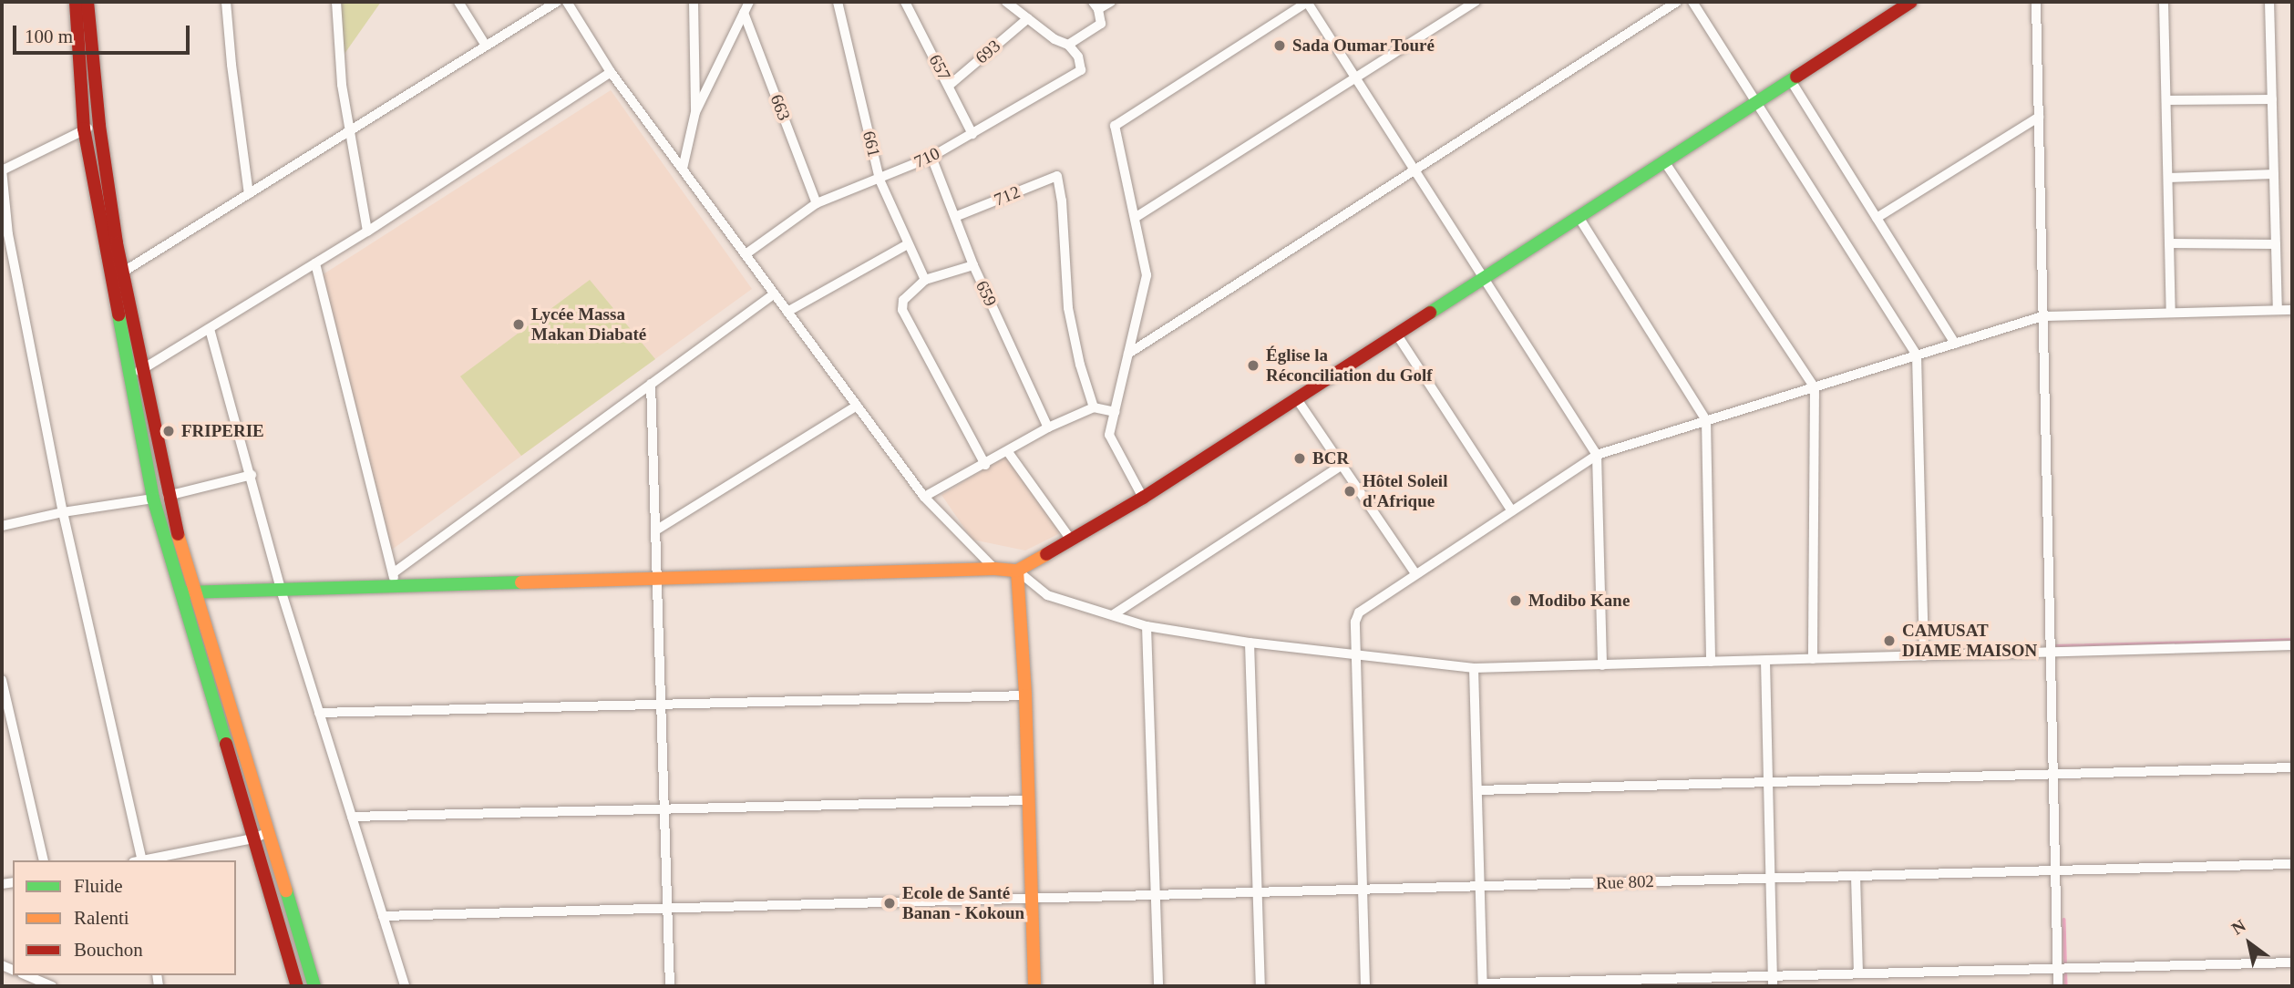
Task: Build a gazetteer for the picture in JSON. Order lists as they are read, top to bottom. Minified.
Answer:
{"streets":{"street":["693","657","663","661","710","712","659","Rue 802"]},"crossings":[["693","657"],["657","710"],["663","710"],["661","710"],["710","659"],["712","659"]],"places":["Sada Oumar Touré","Lycée Massa Makan Diabaté","Église la Réconciliation du Golf","FRIPERIE","BCR","Hôtel Soleil d'Afrique","Modibo Kane","CAMUSAT DIAME MAISON","Ecole de Santé Banan - Kokoun"],"legend":["Fluide","Ralenti","Bouchon"],"scale_bar":"100 m","north":"top left"}
